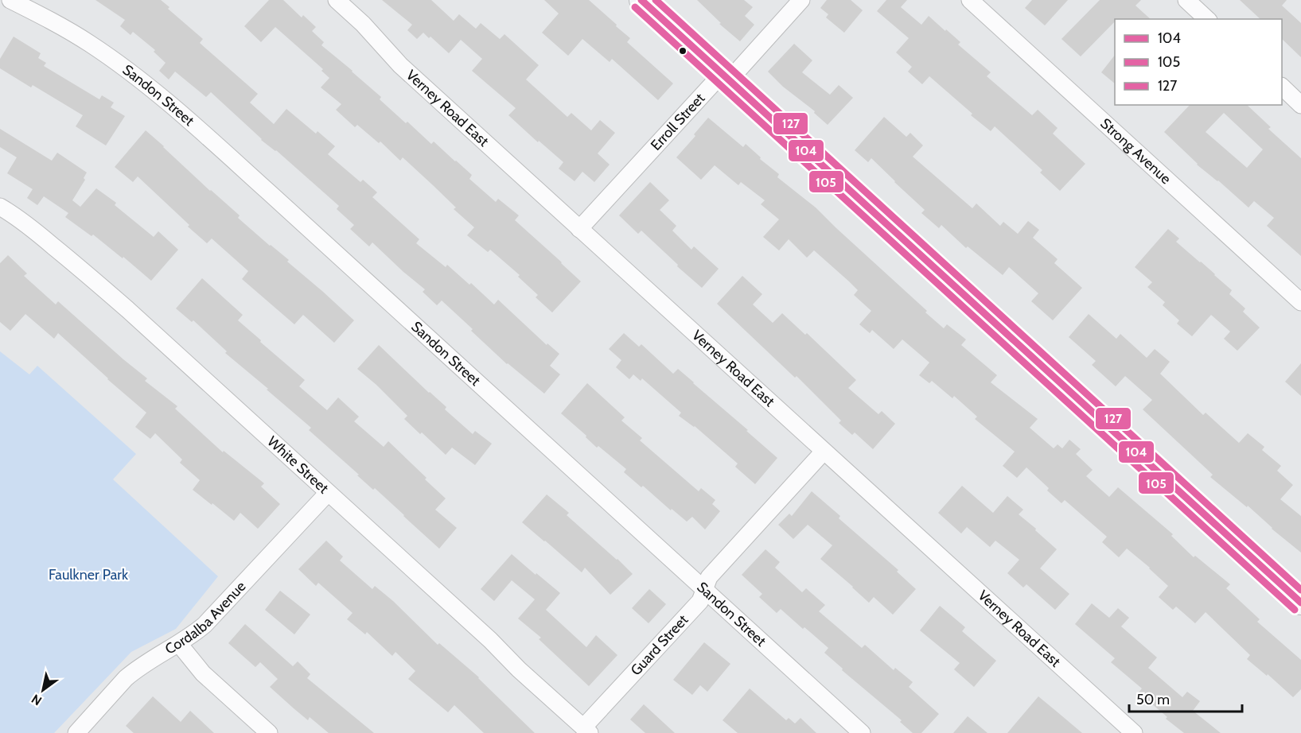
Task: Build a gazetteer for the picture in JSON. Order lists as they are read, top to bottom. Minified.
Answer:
{"streets":{"street":["Sandon Street","Verney Road East","Erroll Street","Strong Avenue","White Street","Cordalba Avenue","Guard Street"]},"crossings":[["Sandon Street","Guard Street"],["Verney Road East","Erroll Street"],["Verney Road East","Guard Street"],["White Street","Cordalba Avenue"],["White Street","Guard Street"]],"parks":["Faulkner Park"],"lines":["transit line 104","transit line 127","transit line 105"],"legend":["104","105","127"],"scale_bar":"50 m","north":"bottom left"}
